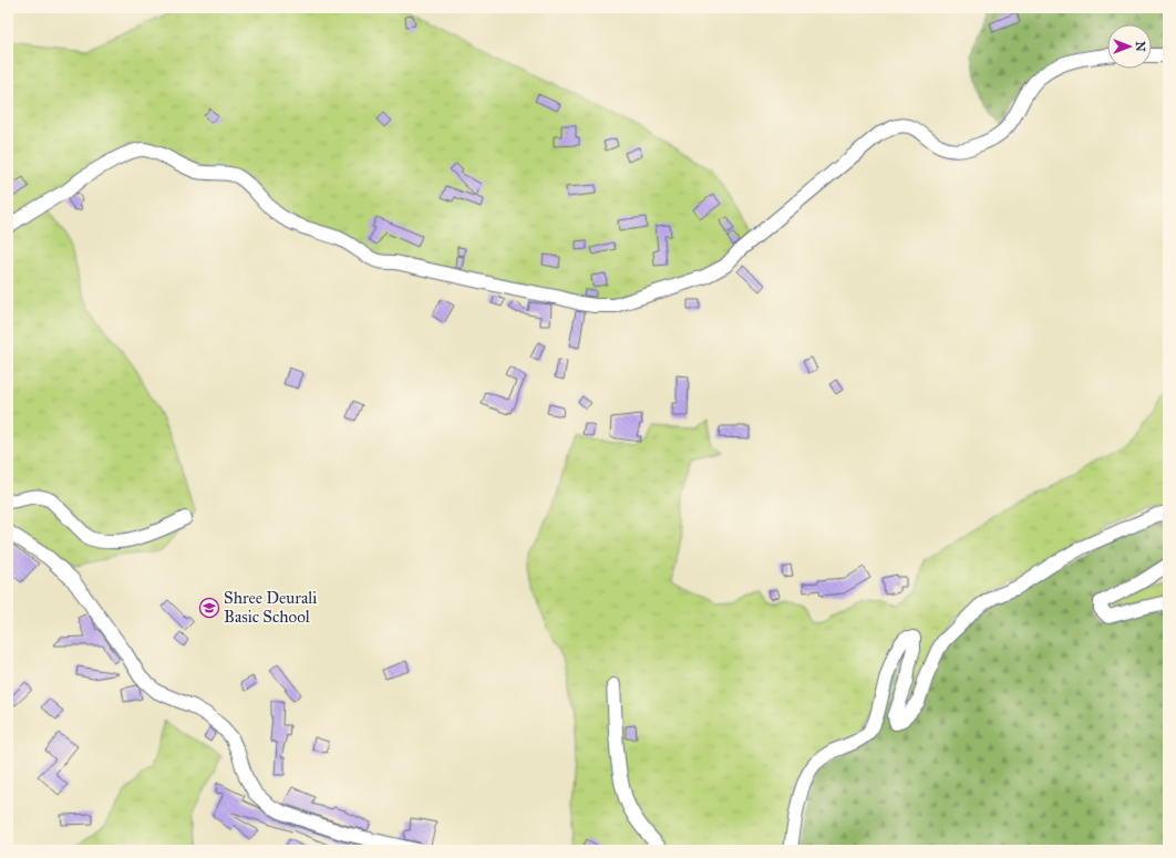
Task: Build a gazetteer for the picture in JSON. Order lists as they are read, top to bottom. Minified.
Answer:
{"places":{"school or university":["Shree Deurali Basic School"]},"north":"right"}
